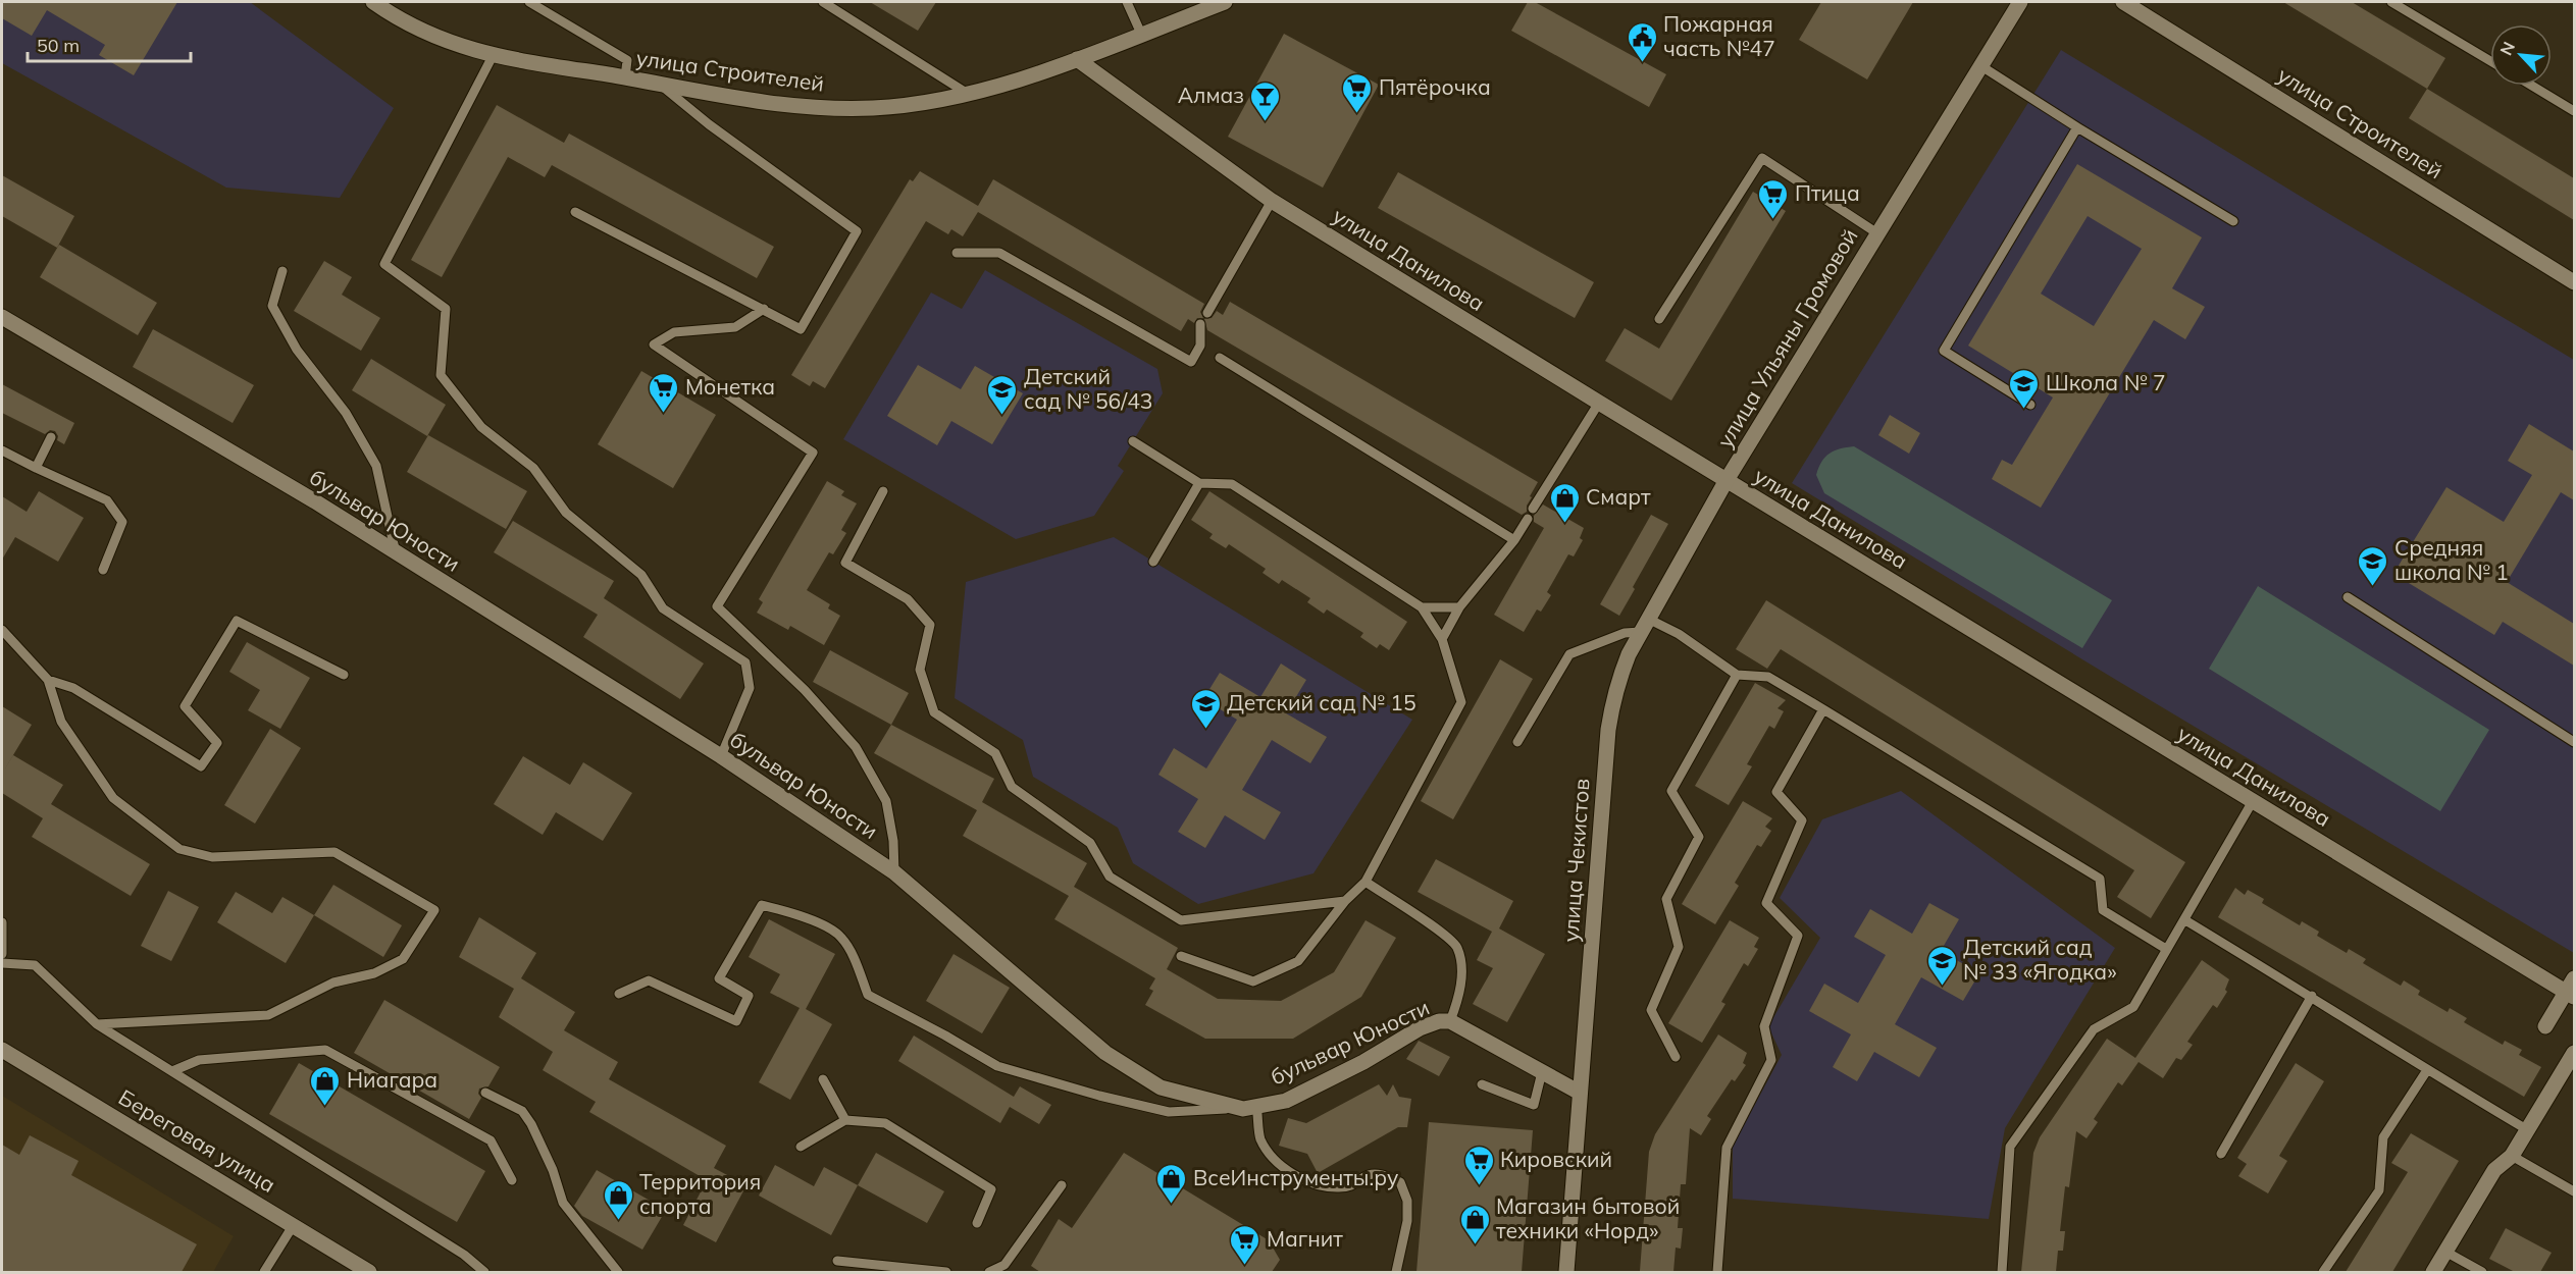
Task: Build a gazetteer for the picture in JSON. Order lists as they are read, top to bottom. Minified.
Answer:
{"streets":{"street":["улица Строителей","улица Данилова","улица Ульяны Громовой","бульвар Юности","улица Чекистов","Береговая улица"]},"crossings":[["улица Строителей","улица Данилова"],["улица Данилова","улица Ульяны Громовой"],["улица Данилова","улица Чекистов"],["улица Ульяны Громовой","улица Чекистов"],["бульвар Юности","улица Чекистов"]],"places":{"public building":["Пожарная часть №47"],"supermarket":["Пятёрочка","Птица","Монетка","Кировский","Магнит"],"bar":["Алмаз"],"school or university":["Школа № 7","Детский сад № 56/43","Средняя школа № 1","Детский сад № 15","Детский сад № 33 «Ягодка»"],"shop":["Смарт","Ниагара","ВсеИнструменты.ру","Территория спорта","Магазин бытовой техники «Норд»"]},"scale_bar":"50 m","north":"top left"}
